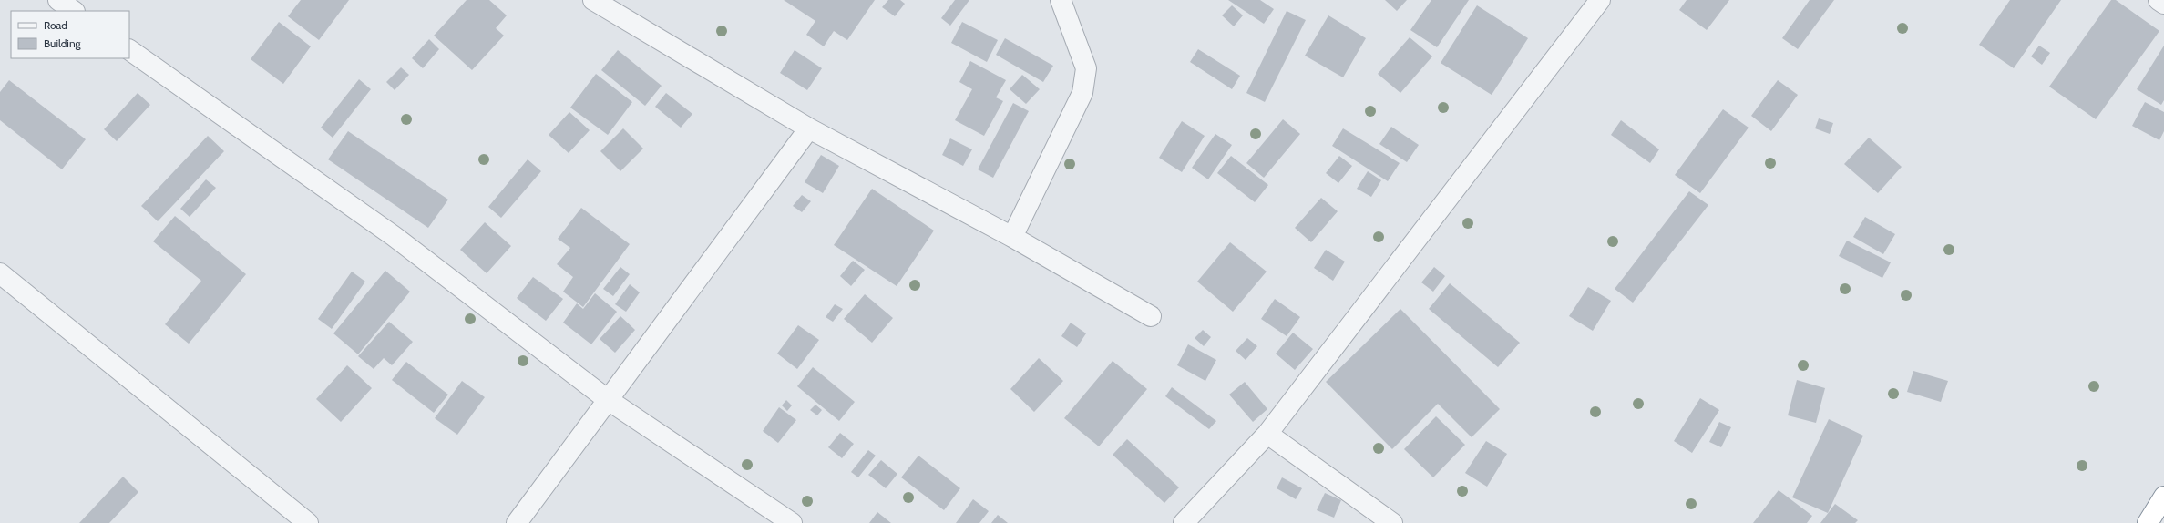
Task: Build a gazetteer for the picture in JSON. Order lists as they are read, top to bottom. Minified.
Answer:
{"legend":["Road","Building"]}
